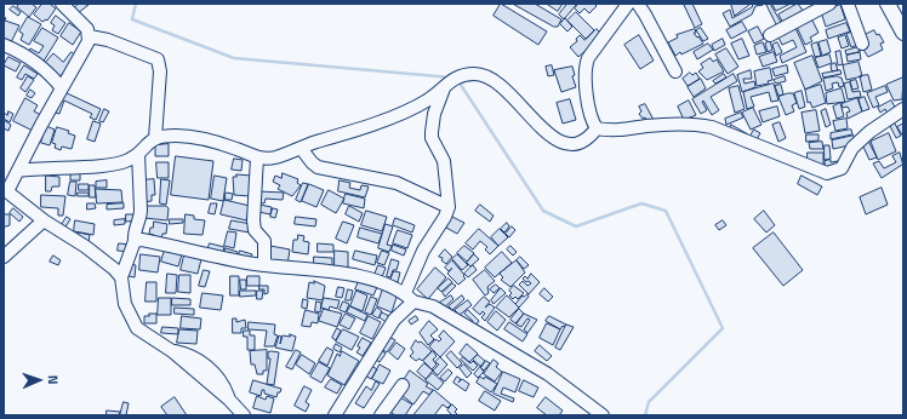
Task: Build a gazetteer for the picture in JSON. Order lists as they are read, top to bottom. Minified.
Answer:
{"north":"right"}
